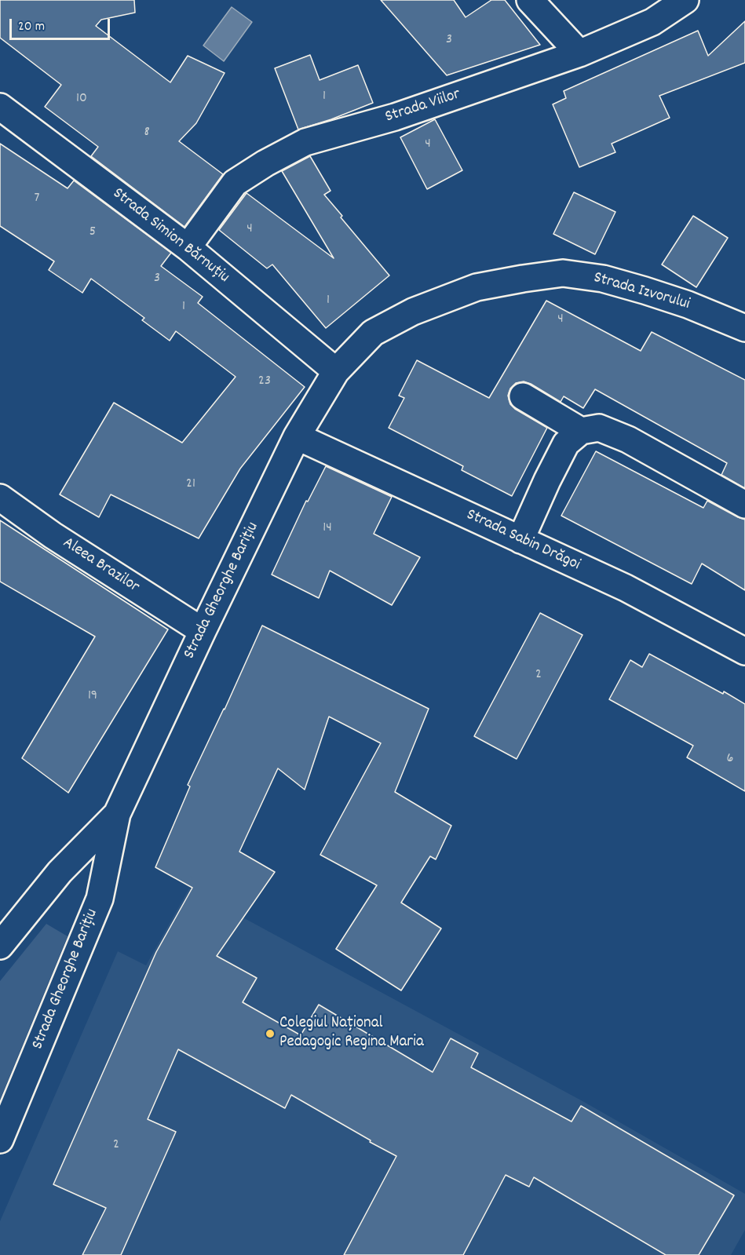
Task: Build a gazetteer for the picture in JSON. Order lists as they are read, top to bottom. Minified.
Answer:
{"streets":{"street":["Strada Viilor","Strada Simion Bărnuțiu","Strada Izvorului","Strada Sabin Drăgoi","Aleea Brazilor","Strada Gheorghe Barițiu"]},"crossings":[["Strada Viilor","Strada Simion Bărnuțiu"],["Strada Simion Bărnuțiu","Strada Izvorului"],["Strada Simion Bărnuțiu","Strada Gheorghe Barițiu"],["Strada Izvorului","Strada Gheorghe Barițiu"],["Strada Sabin Drăgoi","Strada Gheorghe Barițiu"],["Aleea Brazilor","Strada Gheorghe Barițiu"]],"places":["Colegiul Național Pedagogic Regina Maria"],"house_numbers":["3","1","10","8","4","7","4","5","3","1","1","4","23","21","14","2","19","6","2"],"scale_bar":"20 m"}
